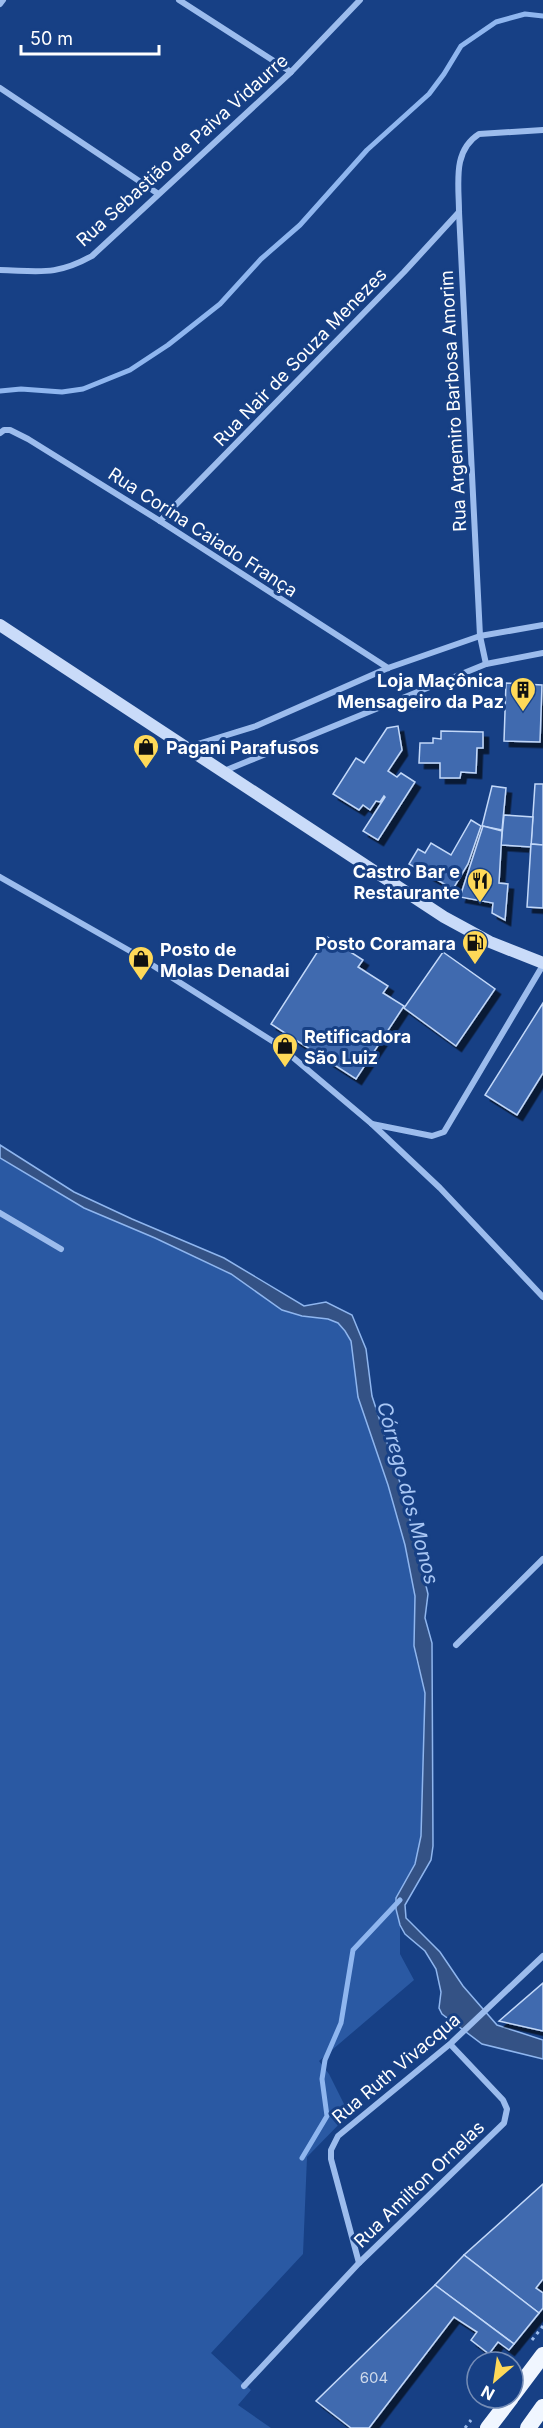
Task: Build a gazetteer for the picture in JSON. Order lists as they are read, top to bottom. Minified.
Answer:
{"streets":{"street":["Rua Sebastião de Paiva Vidaurre","Rua Nair de Souza Menezes","Rua Argemiro Barbosa Amorim","Rua Corina Caiado França","Rua Ruth Vivacqua","Rua Amilton Ornelas"]},"crossings":[["Rua Nair de Souza Menezes","Rua Argemiro Barbosa Amorim"],["Rua Nair de Souza Menezes","Rua Corina Caiado França"],["Rua Ruth Vivacqua","Rua Amilton Ornelas"]],"water":["Córrego dos Monos"],"places":{"building":["Loja Maçônica Mensageiro da Paz"],"shop":["Pagani Parafusos","Posto de Molas Denadai","Retificadora São Luiz"],"restaurant":["Castro Bar e Restaurante"],"fuel station":["Posto Coramara"]},"house_numbers":["604"],"scale_bar":"50 m","north":"bottom left"}
